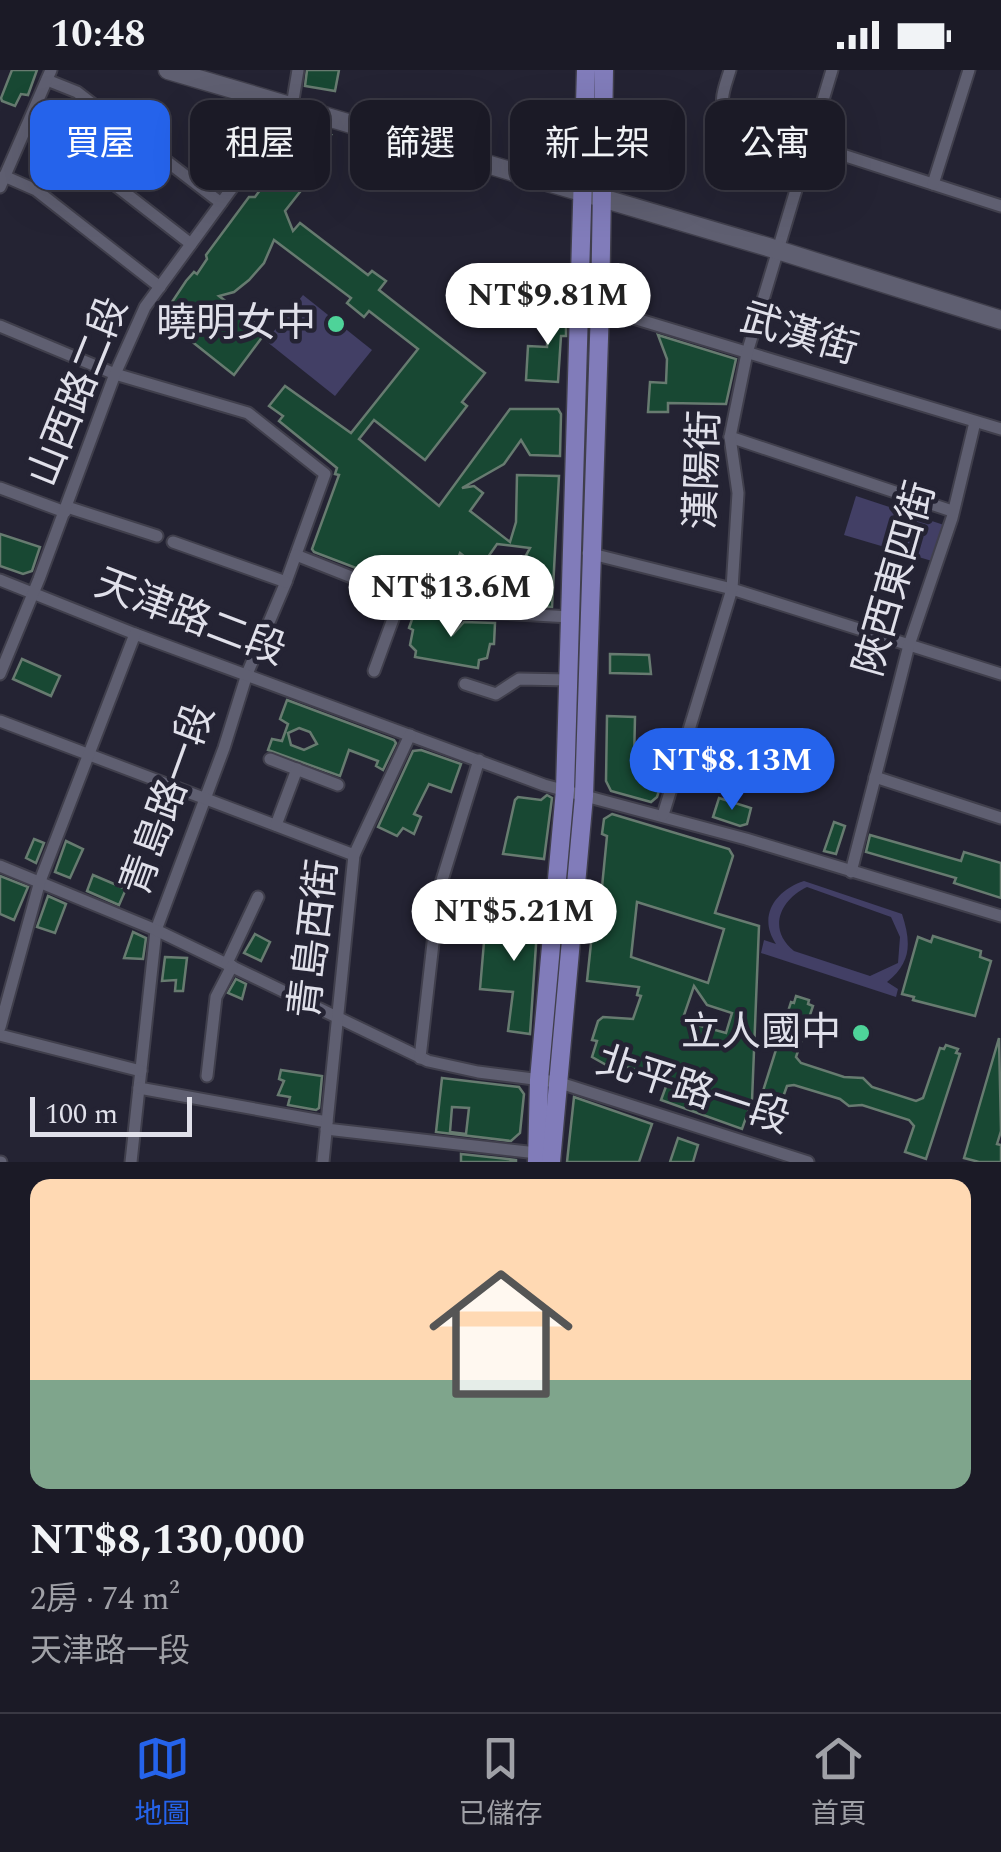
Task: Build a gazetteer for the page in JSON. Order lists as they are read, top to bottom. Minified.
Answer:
{"streets":{"street":["武漢街","山西路二段","漢陽街","陜西東四街","天津路二段","青島路一段","青島西街","北平路一段"]},"crossings":[["武漢街","漢陽街"],["武漢街","陜西東四街"],["山西路二段","天津路二段"],["山西路二段","青島路一段"],["漢陽街","天津路二段"],["陜西東四街","天津路二段"],["天津路二段","青島路一段"],["天津路二段","青島西街"],["青島路一段","北平路一段"],["青島西街","北平路一段"]],"places":["曉明女中","立人國中"],"scale_bar":"100 m","page":{"status":"10:48","chip":["買屋","租屋","篩選","新上架","公寓"],"price":["NT$9.81M","NT$13.6M","NT$8.13M","NT$5.21M"],"scale":"100 m","list":[{"name":"NT$8,130,000","note":"2房 · 74 m² · 天津路一段"}],"tabs":["地圖","已儲存","首頁"]}}
